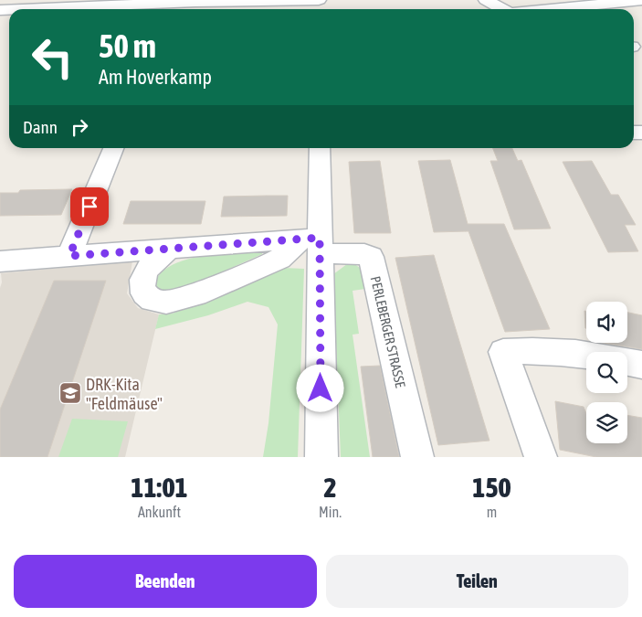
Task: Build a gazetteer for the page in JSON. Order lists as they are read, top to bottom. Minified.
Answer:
{"streets":{"street":["PERLEBERGER STRASSE"]},"places":{"school or university":["DRK-Kita \"Feldmäuse\""]},"page":{"turn":["50 m","Am Hoverkamp"],"then":"Dann","eta":["11:01","Ankunft","2","Min.","150","m"],"buttons":["Beenden","Teilen"]}}
